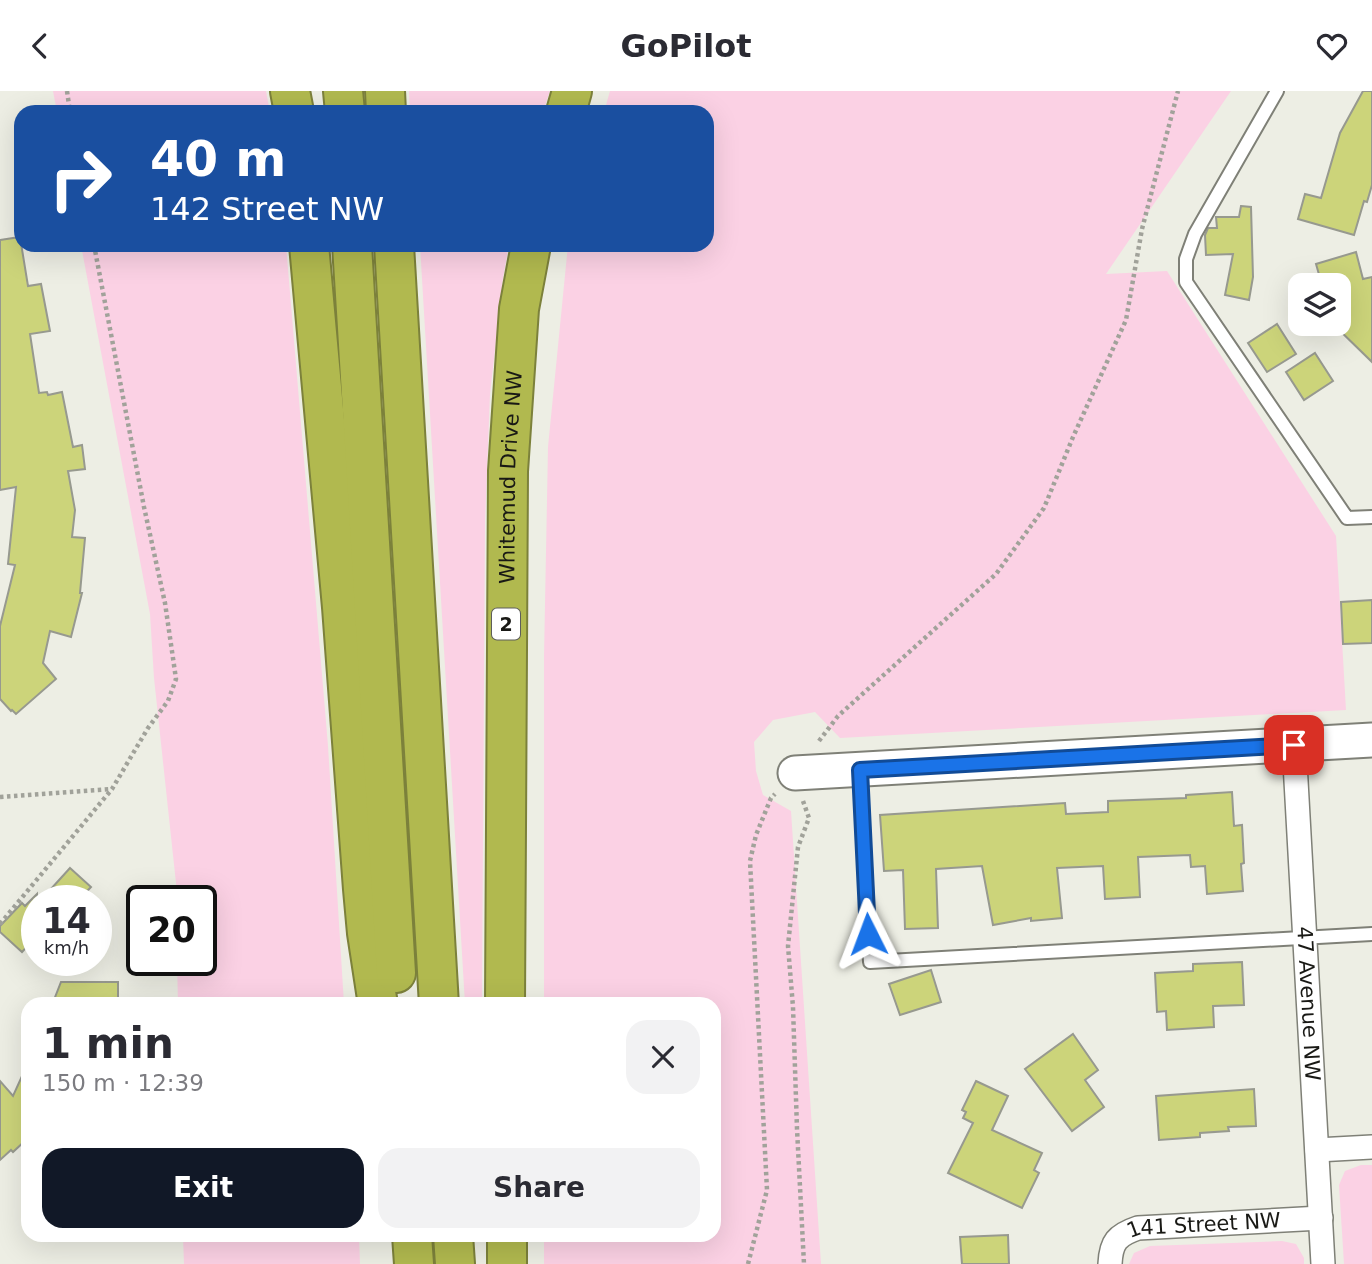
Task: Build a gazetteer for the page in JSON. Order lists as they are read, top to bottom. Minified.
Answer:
{"streets":{"highway":["Whitemud Drive NW","2"],"street":["47 Avenue NW","141 Street NW"]},"crossings":[["47 Avenue NW","141 Street NW"]],"page":{"header":"GoPilot","turn":["40 m","142 Street NW"],"speed":"14 km/h","limit":"20","heading":["1 min","150 m · 12:39"],"buttons":["Exit","Share"]}}
